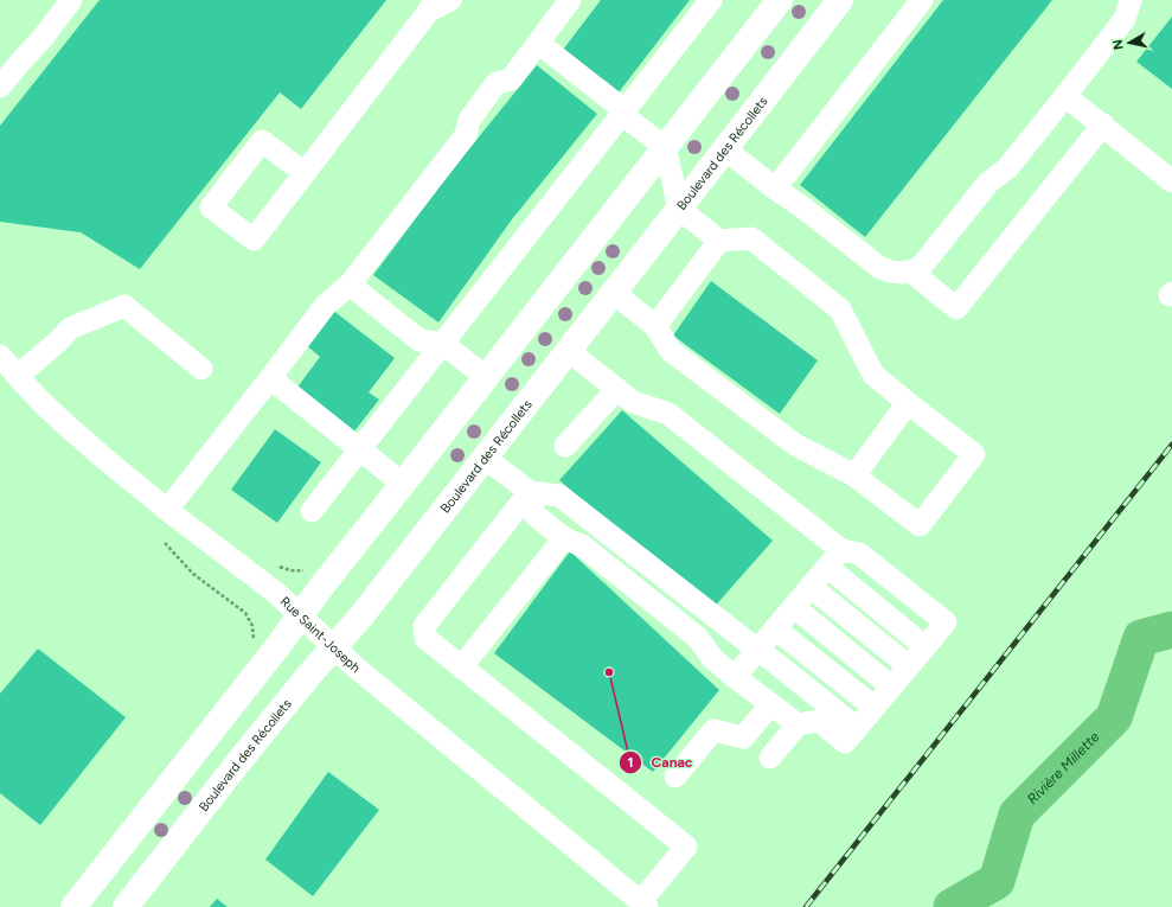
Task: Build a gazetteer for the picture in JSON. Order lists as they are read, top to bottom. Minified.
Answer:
{"streets":{"main road":["Boulevard des Récollets"],"street":["Rue Saint-Joseph"]},"crossings":[["Boulevard des Récollets","Rue Saint-Joseph"]],"water":["Rivière Millette"],"places":["Canac"],"north":"left"}
